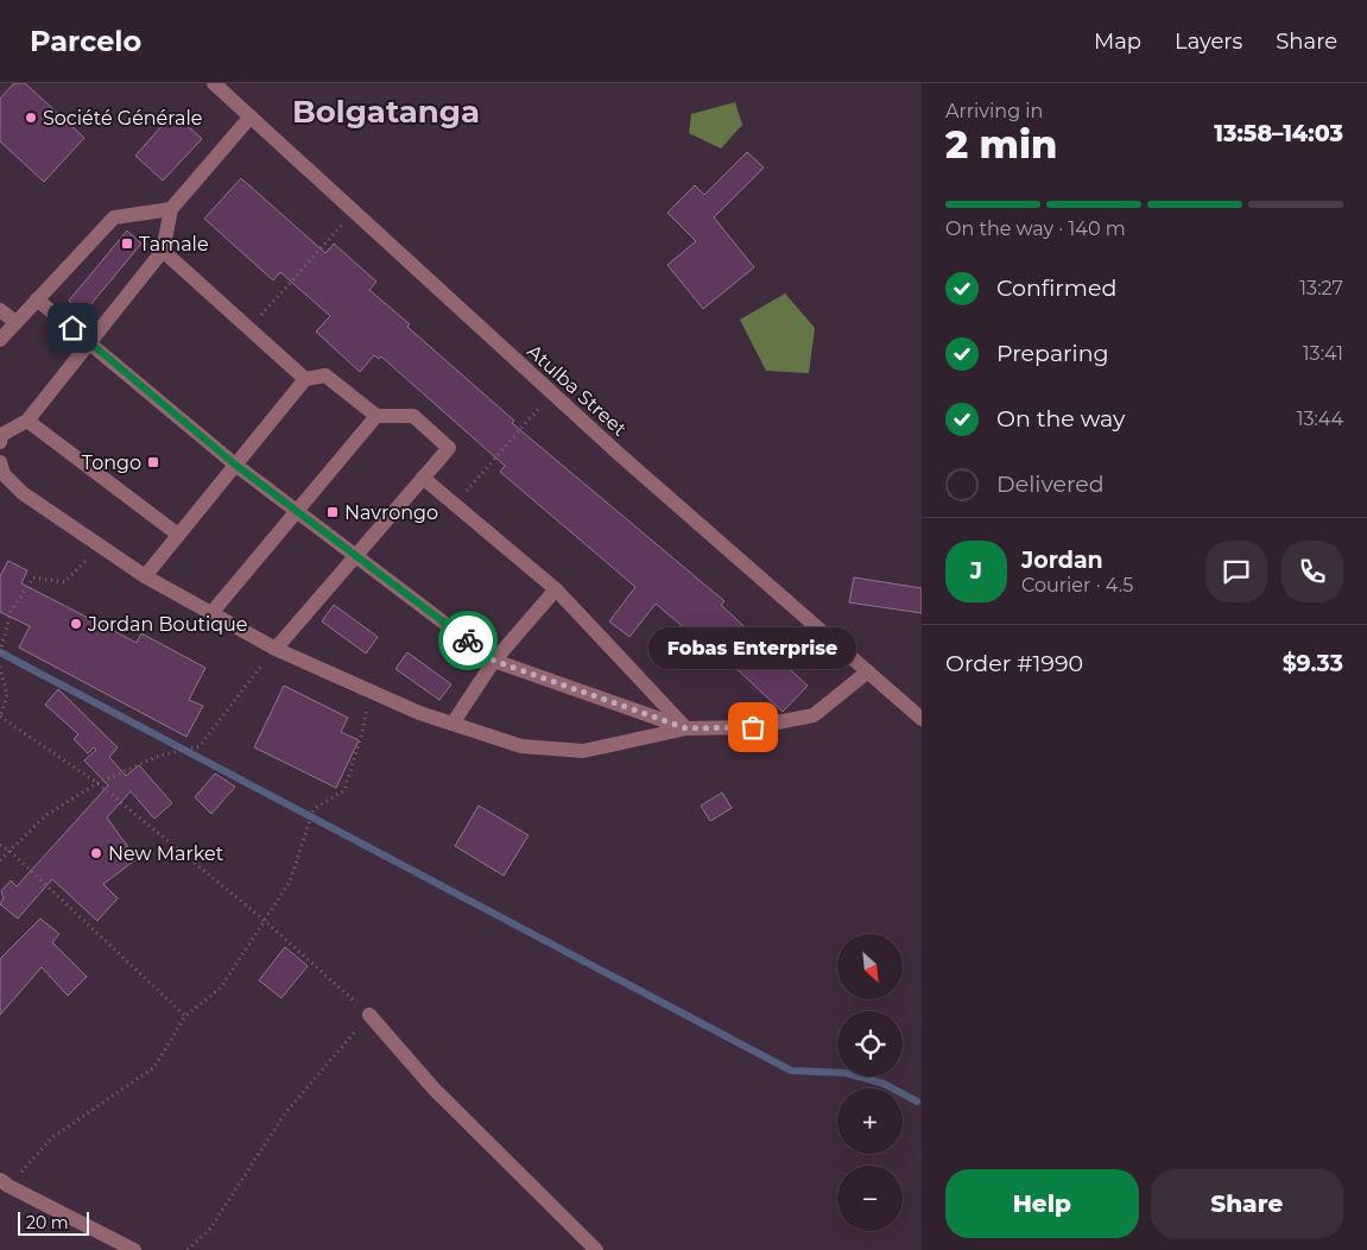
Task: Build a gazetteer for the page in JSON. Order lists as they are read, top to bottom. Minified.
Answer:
{"streets":{"street":["Atulba Street"]},"districts":["Bolgatanga"],"places":{"other":["Société Générale","Jordan Boutique","Fobas Enterprise","New Market"],"transit":["Tamale","Tongo","Navrongo"]},"scale_bar":"20 m","north":"bottom right","page":{"header":"Parcelo","nav":["Map","Layers","Share"],"heading":["2 min","Arriving in","13:58–14:03"],"panel":["Jordan","Courier · 4.5","Order #1990","$9.33"],"bar":"On the way · 140 m","list":[["Confirmed","13:27"],["Preparing","13:41"],["On the way","13:44"],"Delivered"],"round":"J","bubble":"Fobas Enterprise","map_buttons":["+","−"],"buttons":["Help","Share"],"scale":"20 m"}}
